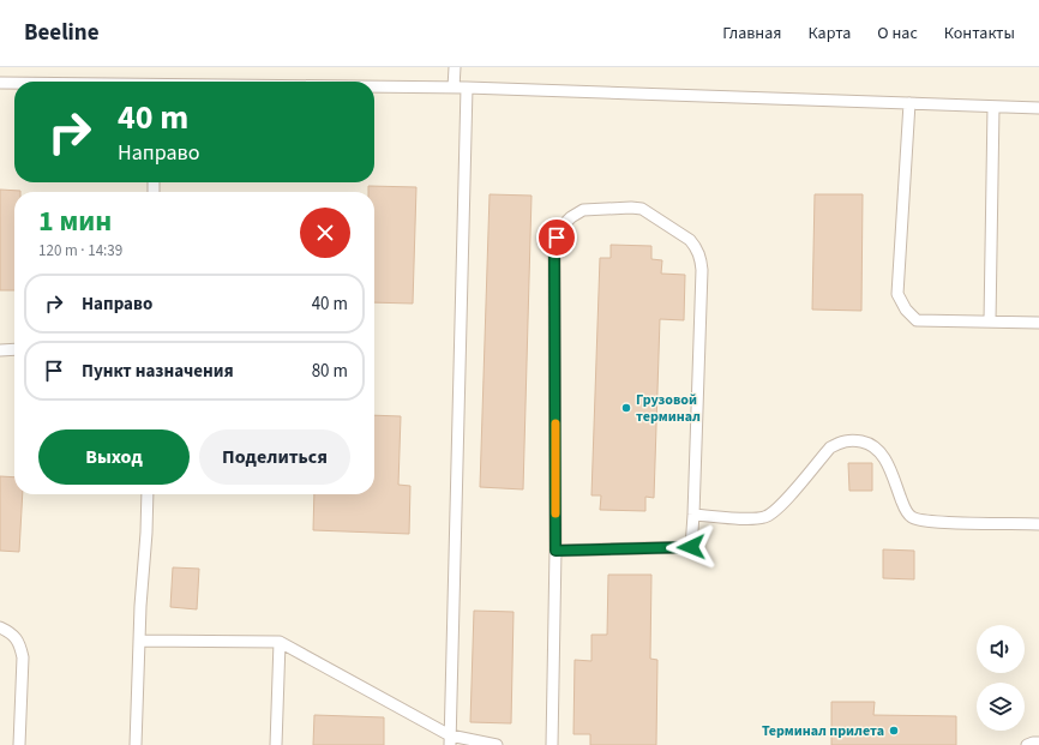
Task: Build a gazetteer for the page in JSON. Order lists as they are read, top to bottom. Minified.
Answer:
{"places":["Грузовой терминал","Терминал прилета"],"page":{"header":"Beeline","nav":["Главная","Карта","О нас","Контакты"],"turn":["40 m","Направо"],"heading":["1 мин","120 m · 14:39"],"list":[{"name":"Направо","value":"40 m"},{"name":"Пункт назначения","value":"80 m"}],"buttons":["Выход","Поделиться"]}}
